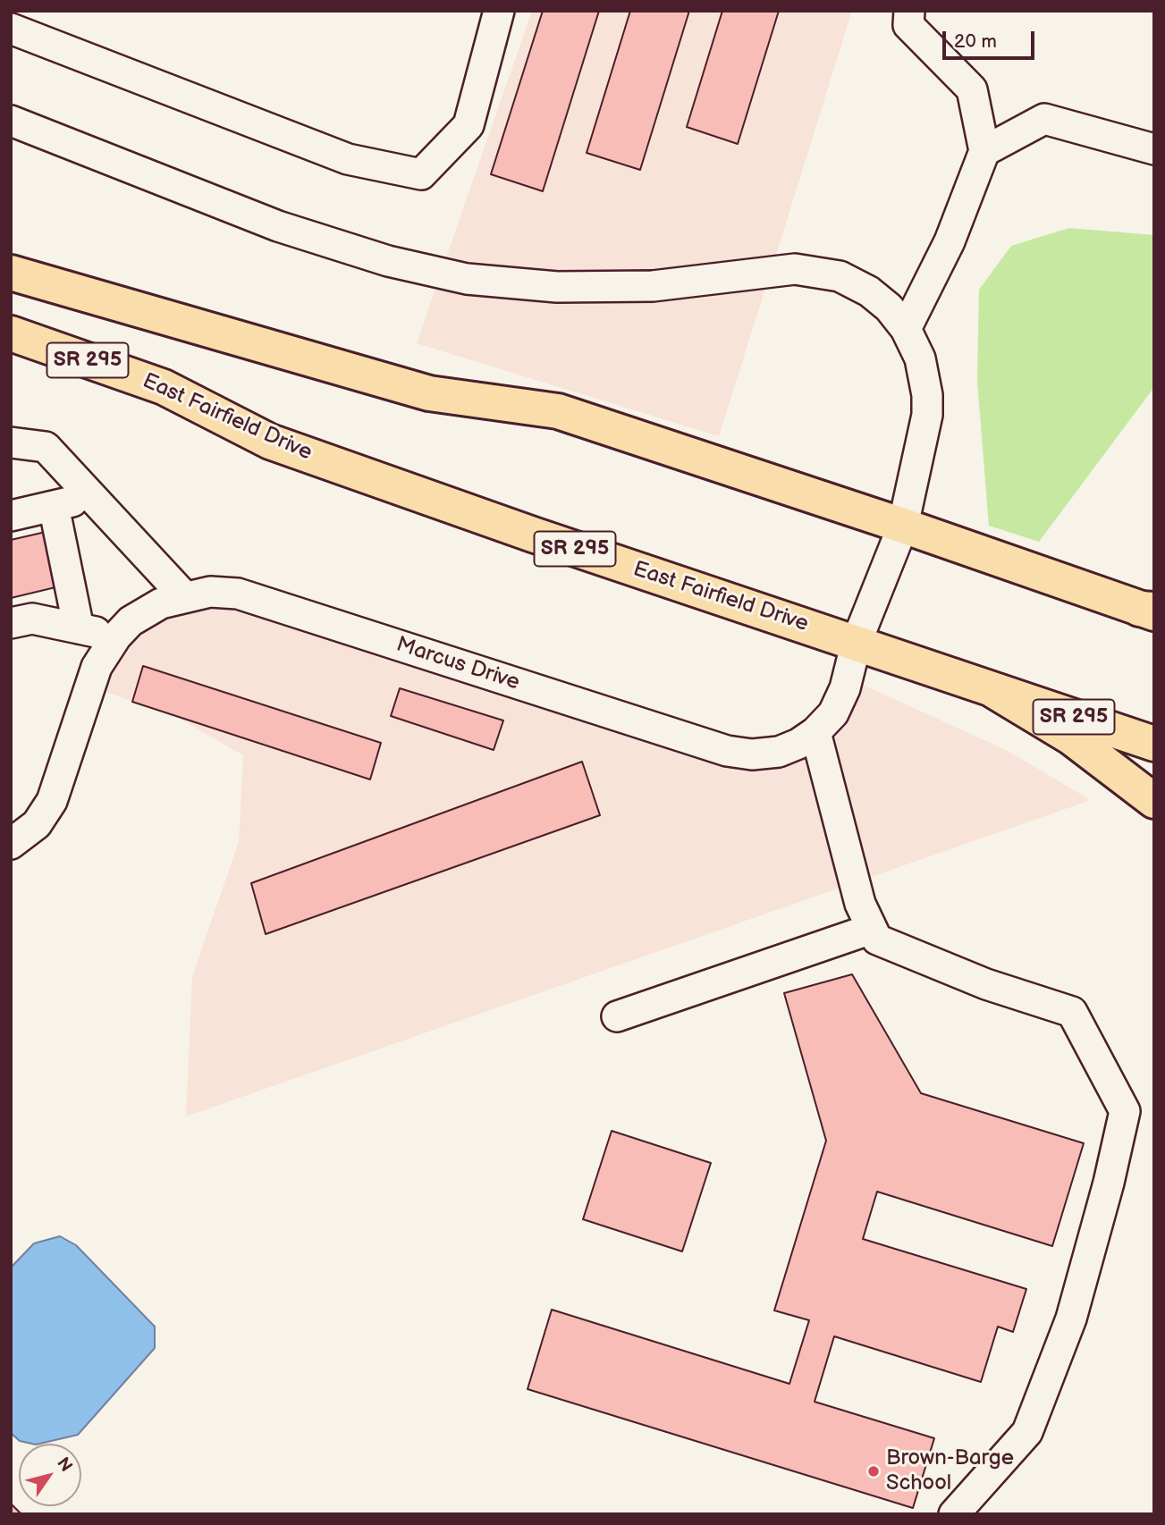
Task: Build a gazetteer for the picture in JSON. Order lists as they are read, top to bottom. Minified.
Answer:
{"streets":{"main road":["SR 295","East Fairfield Drive"],"street":["Marcus Drive"]},"crossings":[["East Fairfield Drive","Marcus Drive"]],"places":["Brown-Barge School"],"scale_bar":"20 m","north":"top right"}
